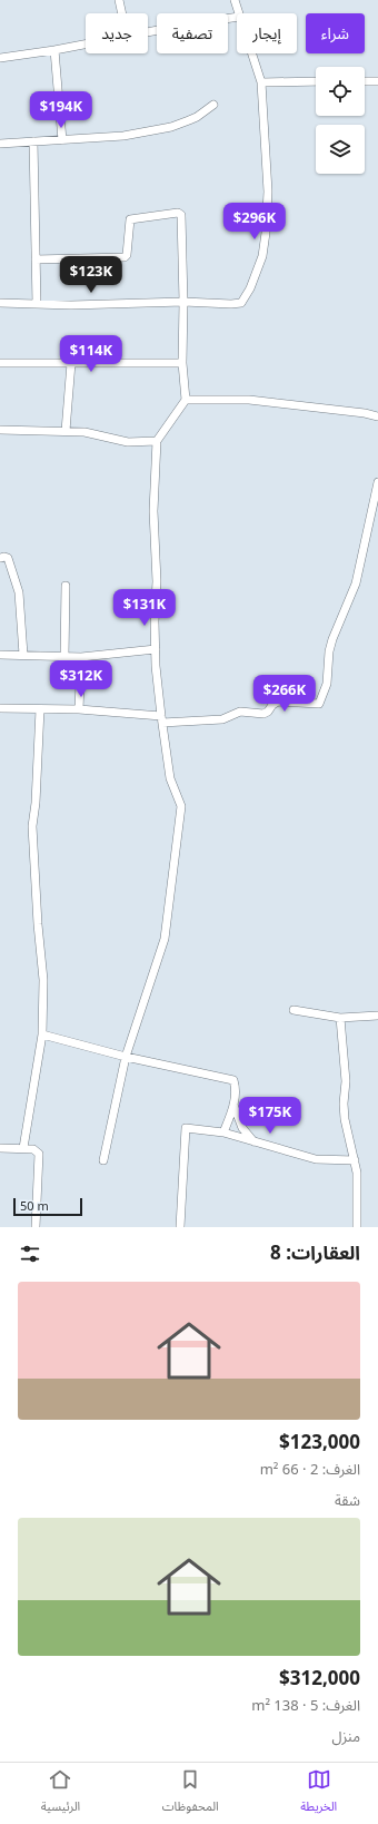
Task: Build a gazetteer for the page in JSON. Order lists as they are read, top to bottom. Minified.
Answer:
{"scale_bar":"50 m","page":{"chip":["شراء","إيجار","تصفية","جديد"],"price":["$194K","$296K","$123K","$114K","$131K","$312K","$266K","$175K"],"scale":"50 m","heading":"العقارات: 8","list":[{"name":"$123,000","note":"الغرف: 2 · 66 m² · شقة"},{"name":"$312,000","note":"الغرف: 5 · 138 m² · منزل"}],"tabs":["الخريطة","المحفوظات","الرئيسية"]}}
